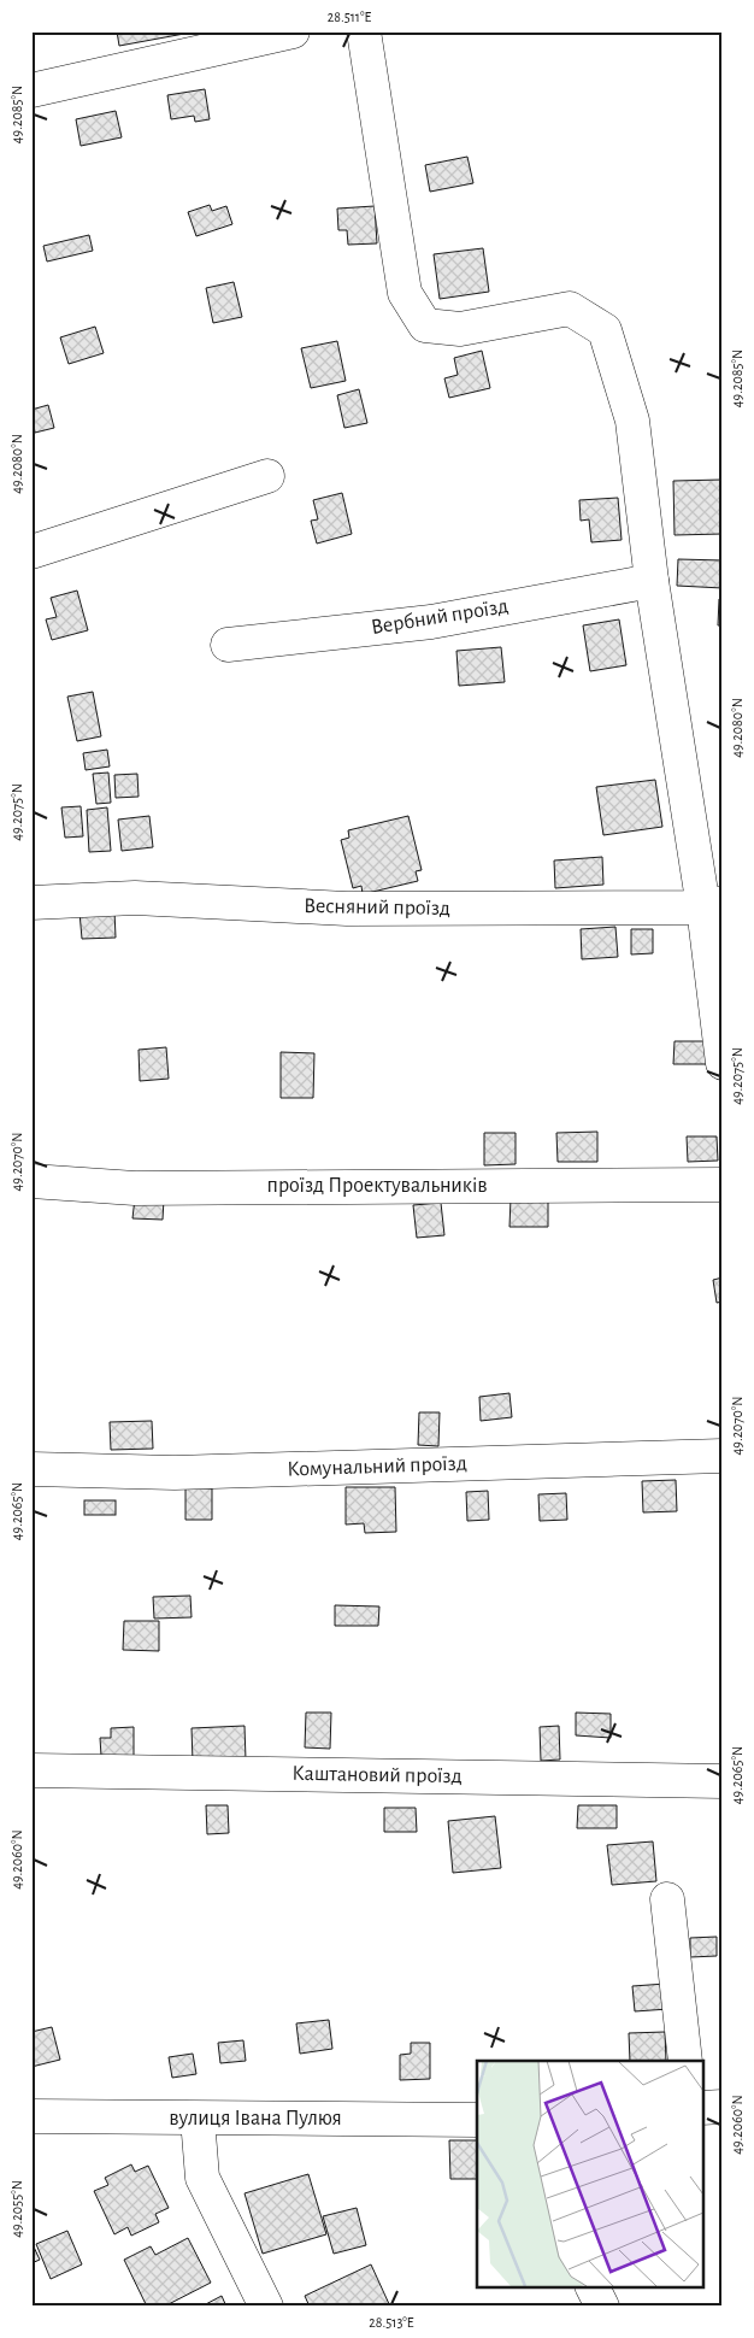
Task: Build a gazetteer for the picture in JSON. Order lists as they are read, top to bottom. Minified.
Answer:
{"streets":{"street":["Вербний проїзд","Весняний проїзд","проїзд Проектувальників","Комунальний проїзд","Каштановий проїзд","вулиця Івана Пулюя"]},"coordinates":["28.511°E","49.2085°N","49.2080°N","49.2075°N","49.2070°N","49.2065°N","49.2060°N","49.2055°N","28.513°E"]}
